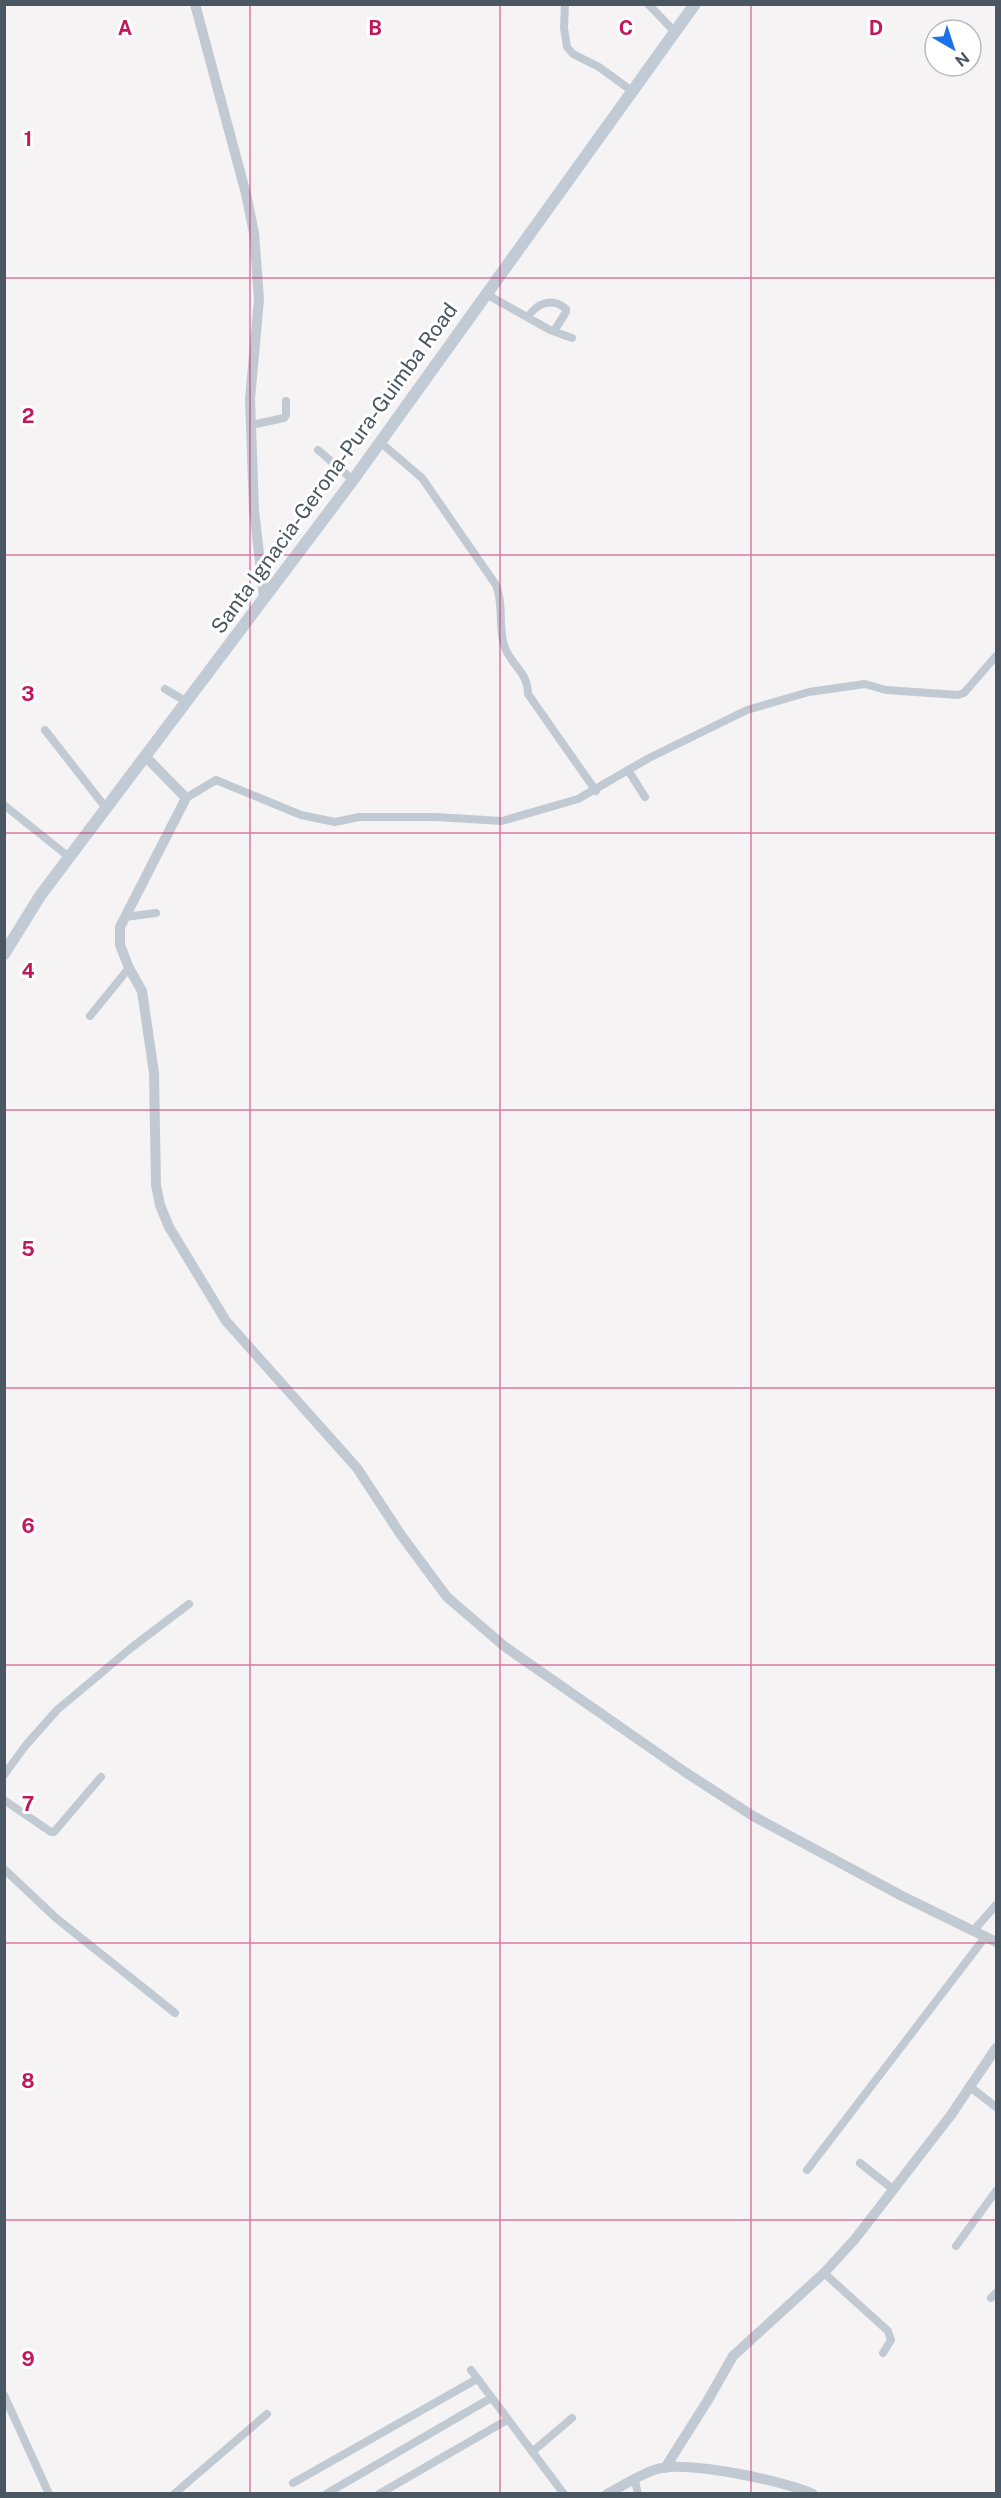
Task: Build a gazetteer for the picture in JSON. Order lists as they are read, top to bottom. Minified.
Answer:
{"streets":{"main road":["Santa Ignacia-Gerona-Pura-Guimba Road"]},"north":"bottom right","grid":{"columns":["A","B","C","D"],"rows":["1","2","3","4","5","6","7","8","9"]}}
